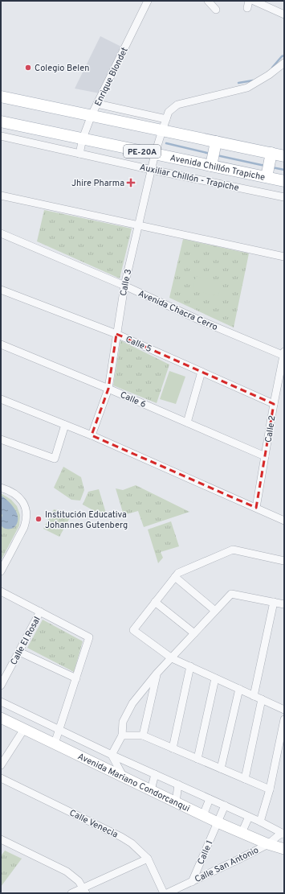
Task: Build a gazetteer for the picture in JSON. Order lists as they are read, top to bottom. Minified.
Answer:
{"streets":{"main road":["PE-20A","Avenida Chillón Trapiche"],"street":["Enrique Blondet","Auxiliar Chillón - Trapiche","Calle 3","Avenida Chacra Cerro","Calle 5","Calle 6","Calle 2","Calle El Rosal","Avenida Mariano Condorcanqui","Calle Venecia","Calle 1","Calle San Antonio"]},"crossings":[["Enrique Blondet","Avenida Chillón Trapiche"],["Enrique Blondet","Auxiliar Chillón - Trapiche"],["Avenida Chillón Trapiche","Calle 3"],["Auxiliar Chillón - Trapiche","Calle 3"],["Calle 3","Avenida Chacra Cerro"],["Calle 3","Calle 5"],["Calle 3","Calle 6"],["Avenida Chacra Cerro","Calle 2"],["Calle 5","Calle 2"],["Calle 6","Calle 2"],["Avenida Mariano Condorcanqui","Calle 1"],["Avenida Mariano Condorcanqui","Calle San Antonio"],["Calle 1","Calle San Antonio"]],"places":{"other":["Colegio Belen","Institución Educativa Johannes Gutenberg"],"health":["Jhire Pharma"]}}
